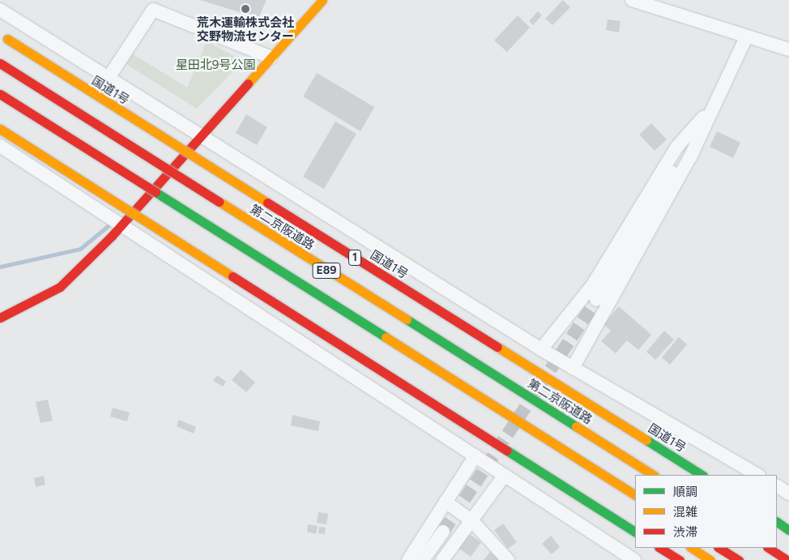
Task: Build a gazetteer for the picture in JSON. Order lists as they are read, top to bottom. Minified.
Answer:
{"streets":{"main road":["国道1号","第二京阪道路","1","E89"]},"parks":["星田北9号公園"],"places":["荒木運輸株式会社 交野物流センター"],"legend":["順調","混雑","渋滞"]}
